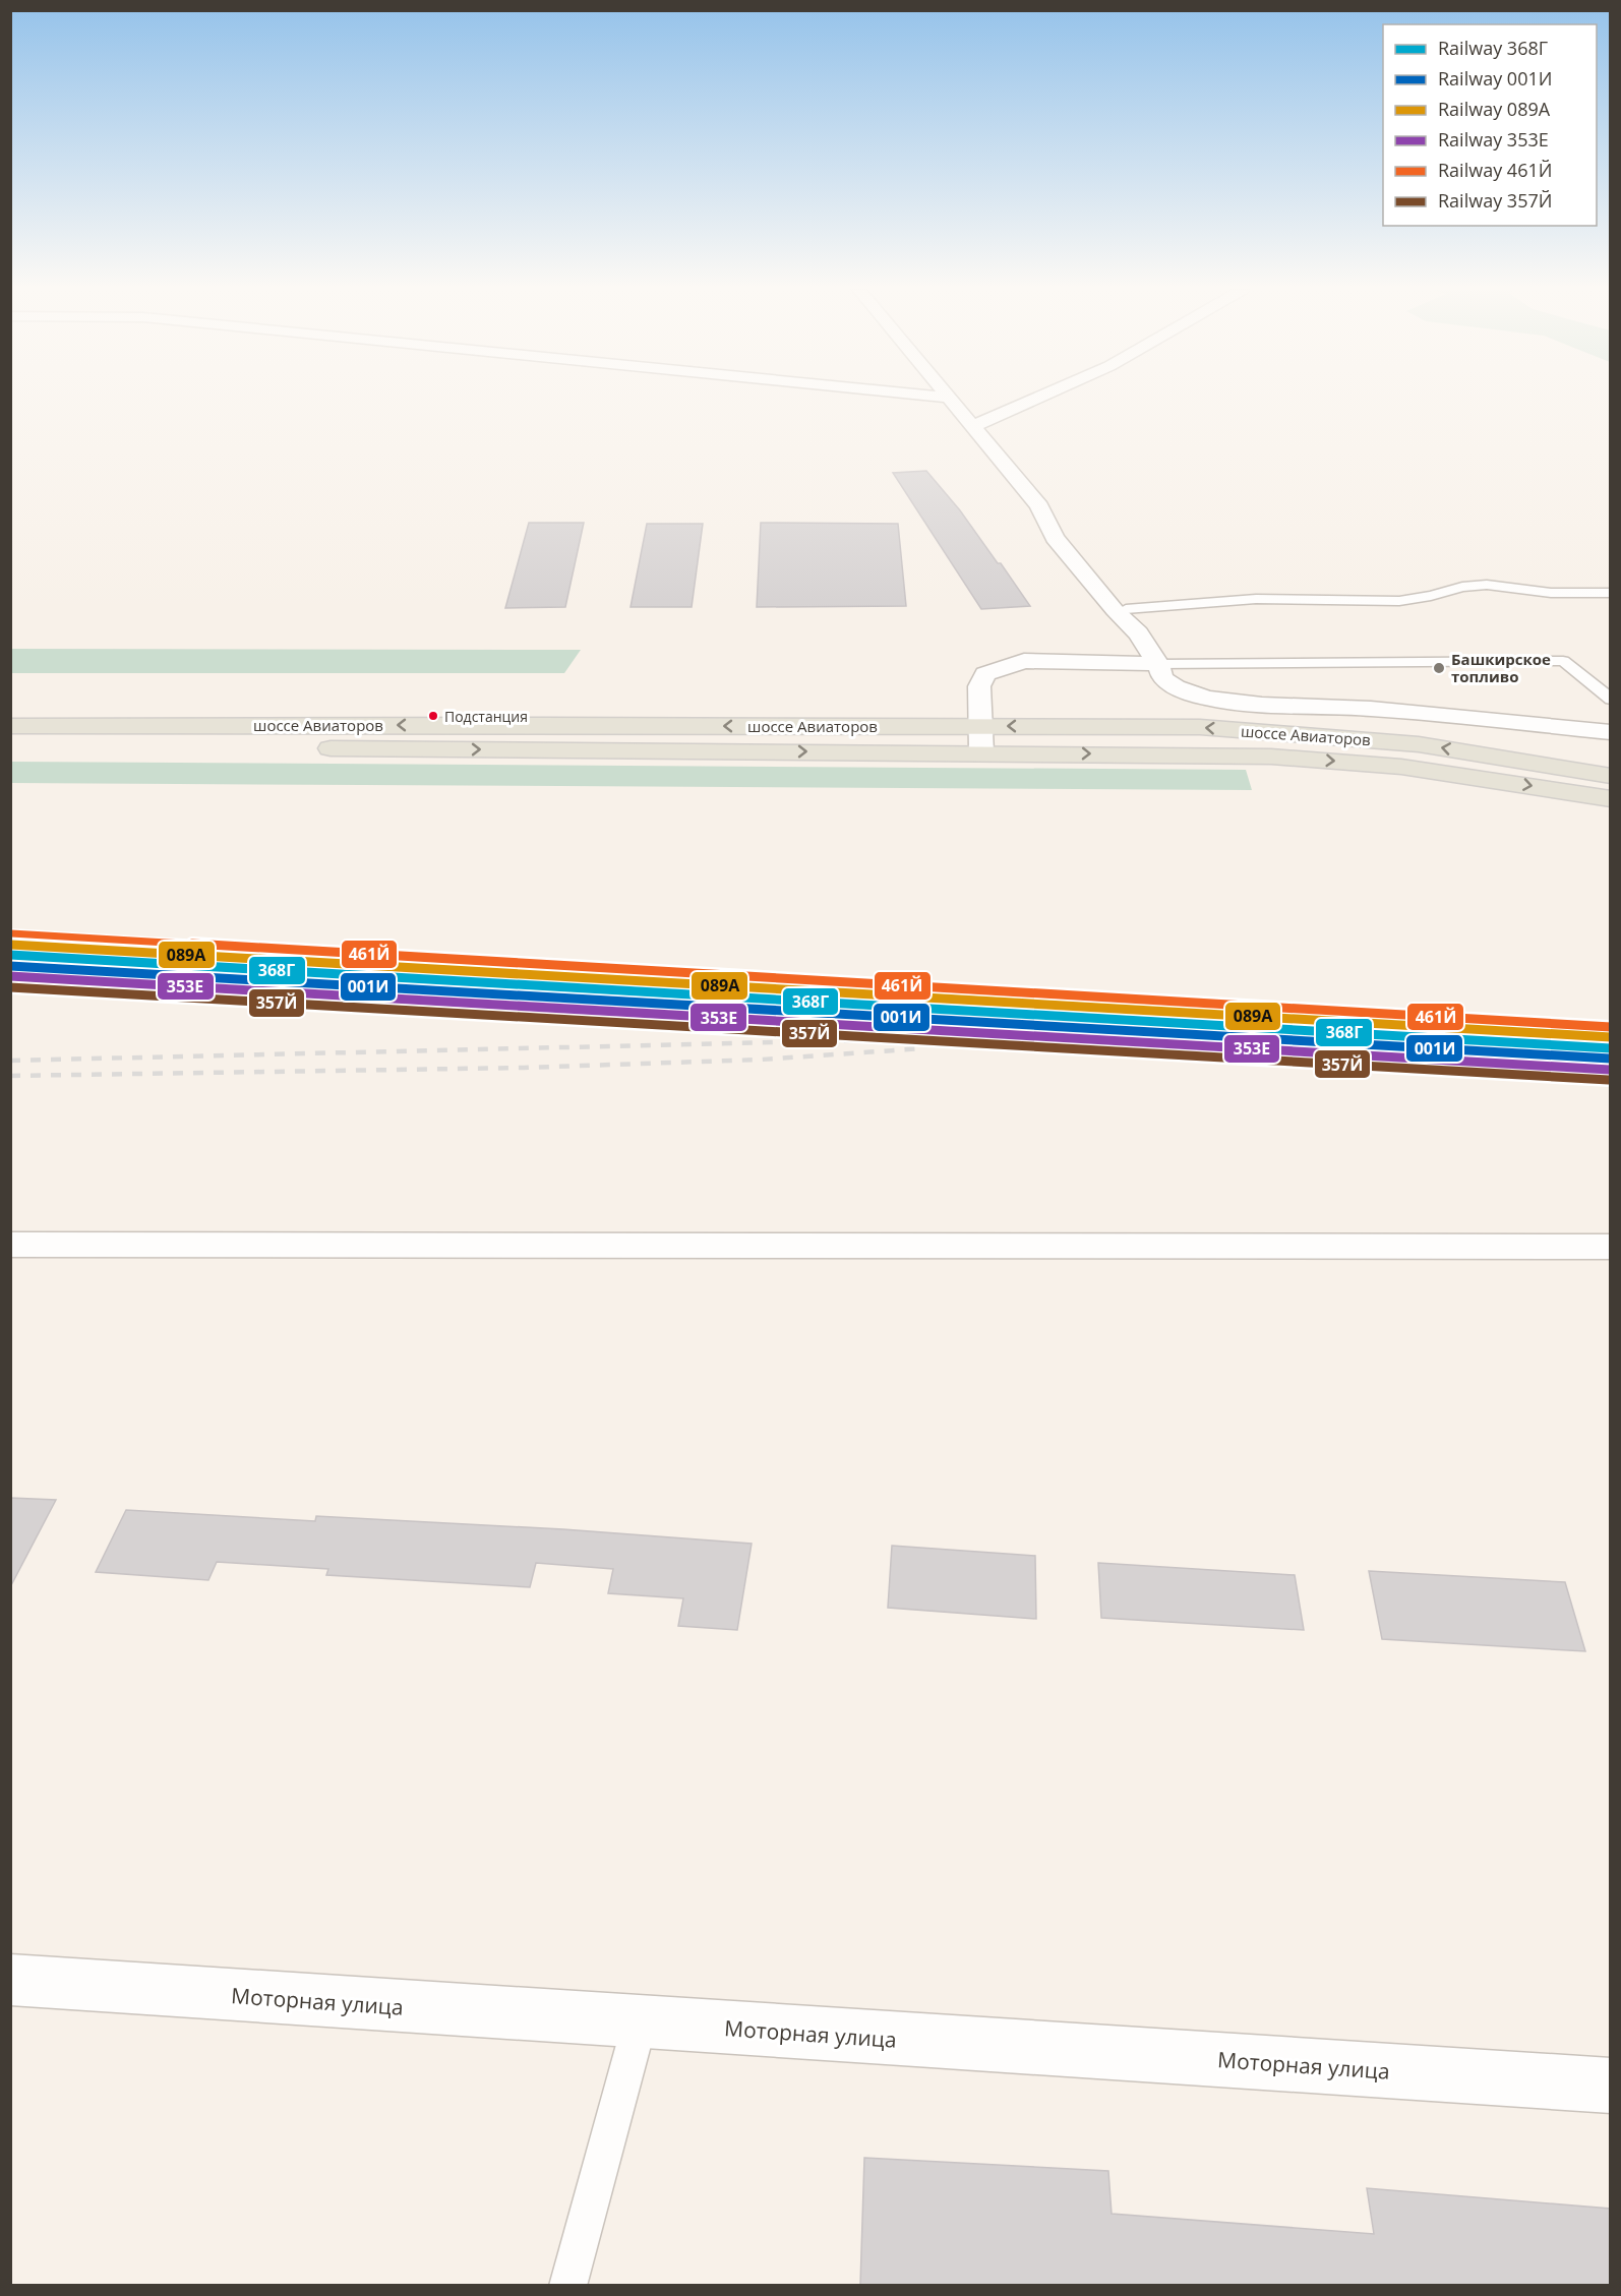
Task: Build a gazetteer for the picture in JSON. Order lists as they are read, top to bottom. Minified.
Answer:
{"streets":{"main road":["шоссе Авиаторов"],"street":["Моторная улица"]},"places":["Башкирское топливо","Подстанция"],"lines":["rail line 461Й","rail line 089А","rail line 368Г","rail line 001И","rail line 353Е","rail line 357Й"],"legend":["Railway 368Г","Railway 001И","Railway 089А","Railway 353Е","Railway 461Й","Railway 357Й"]}
